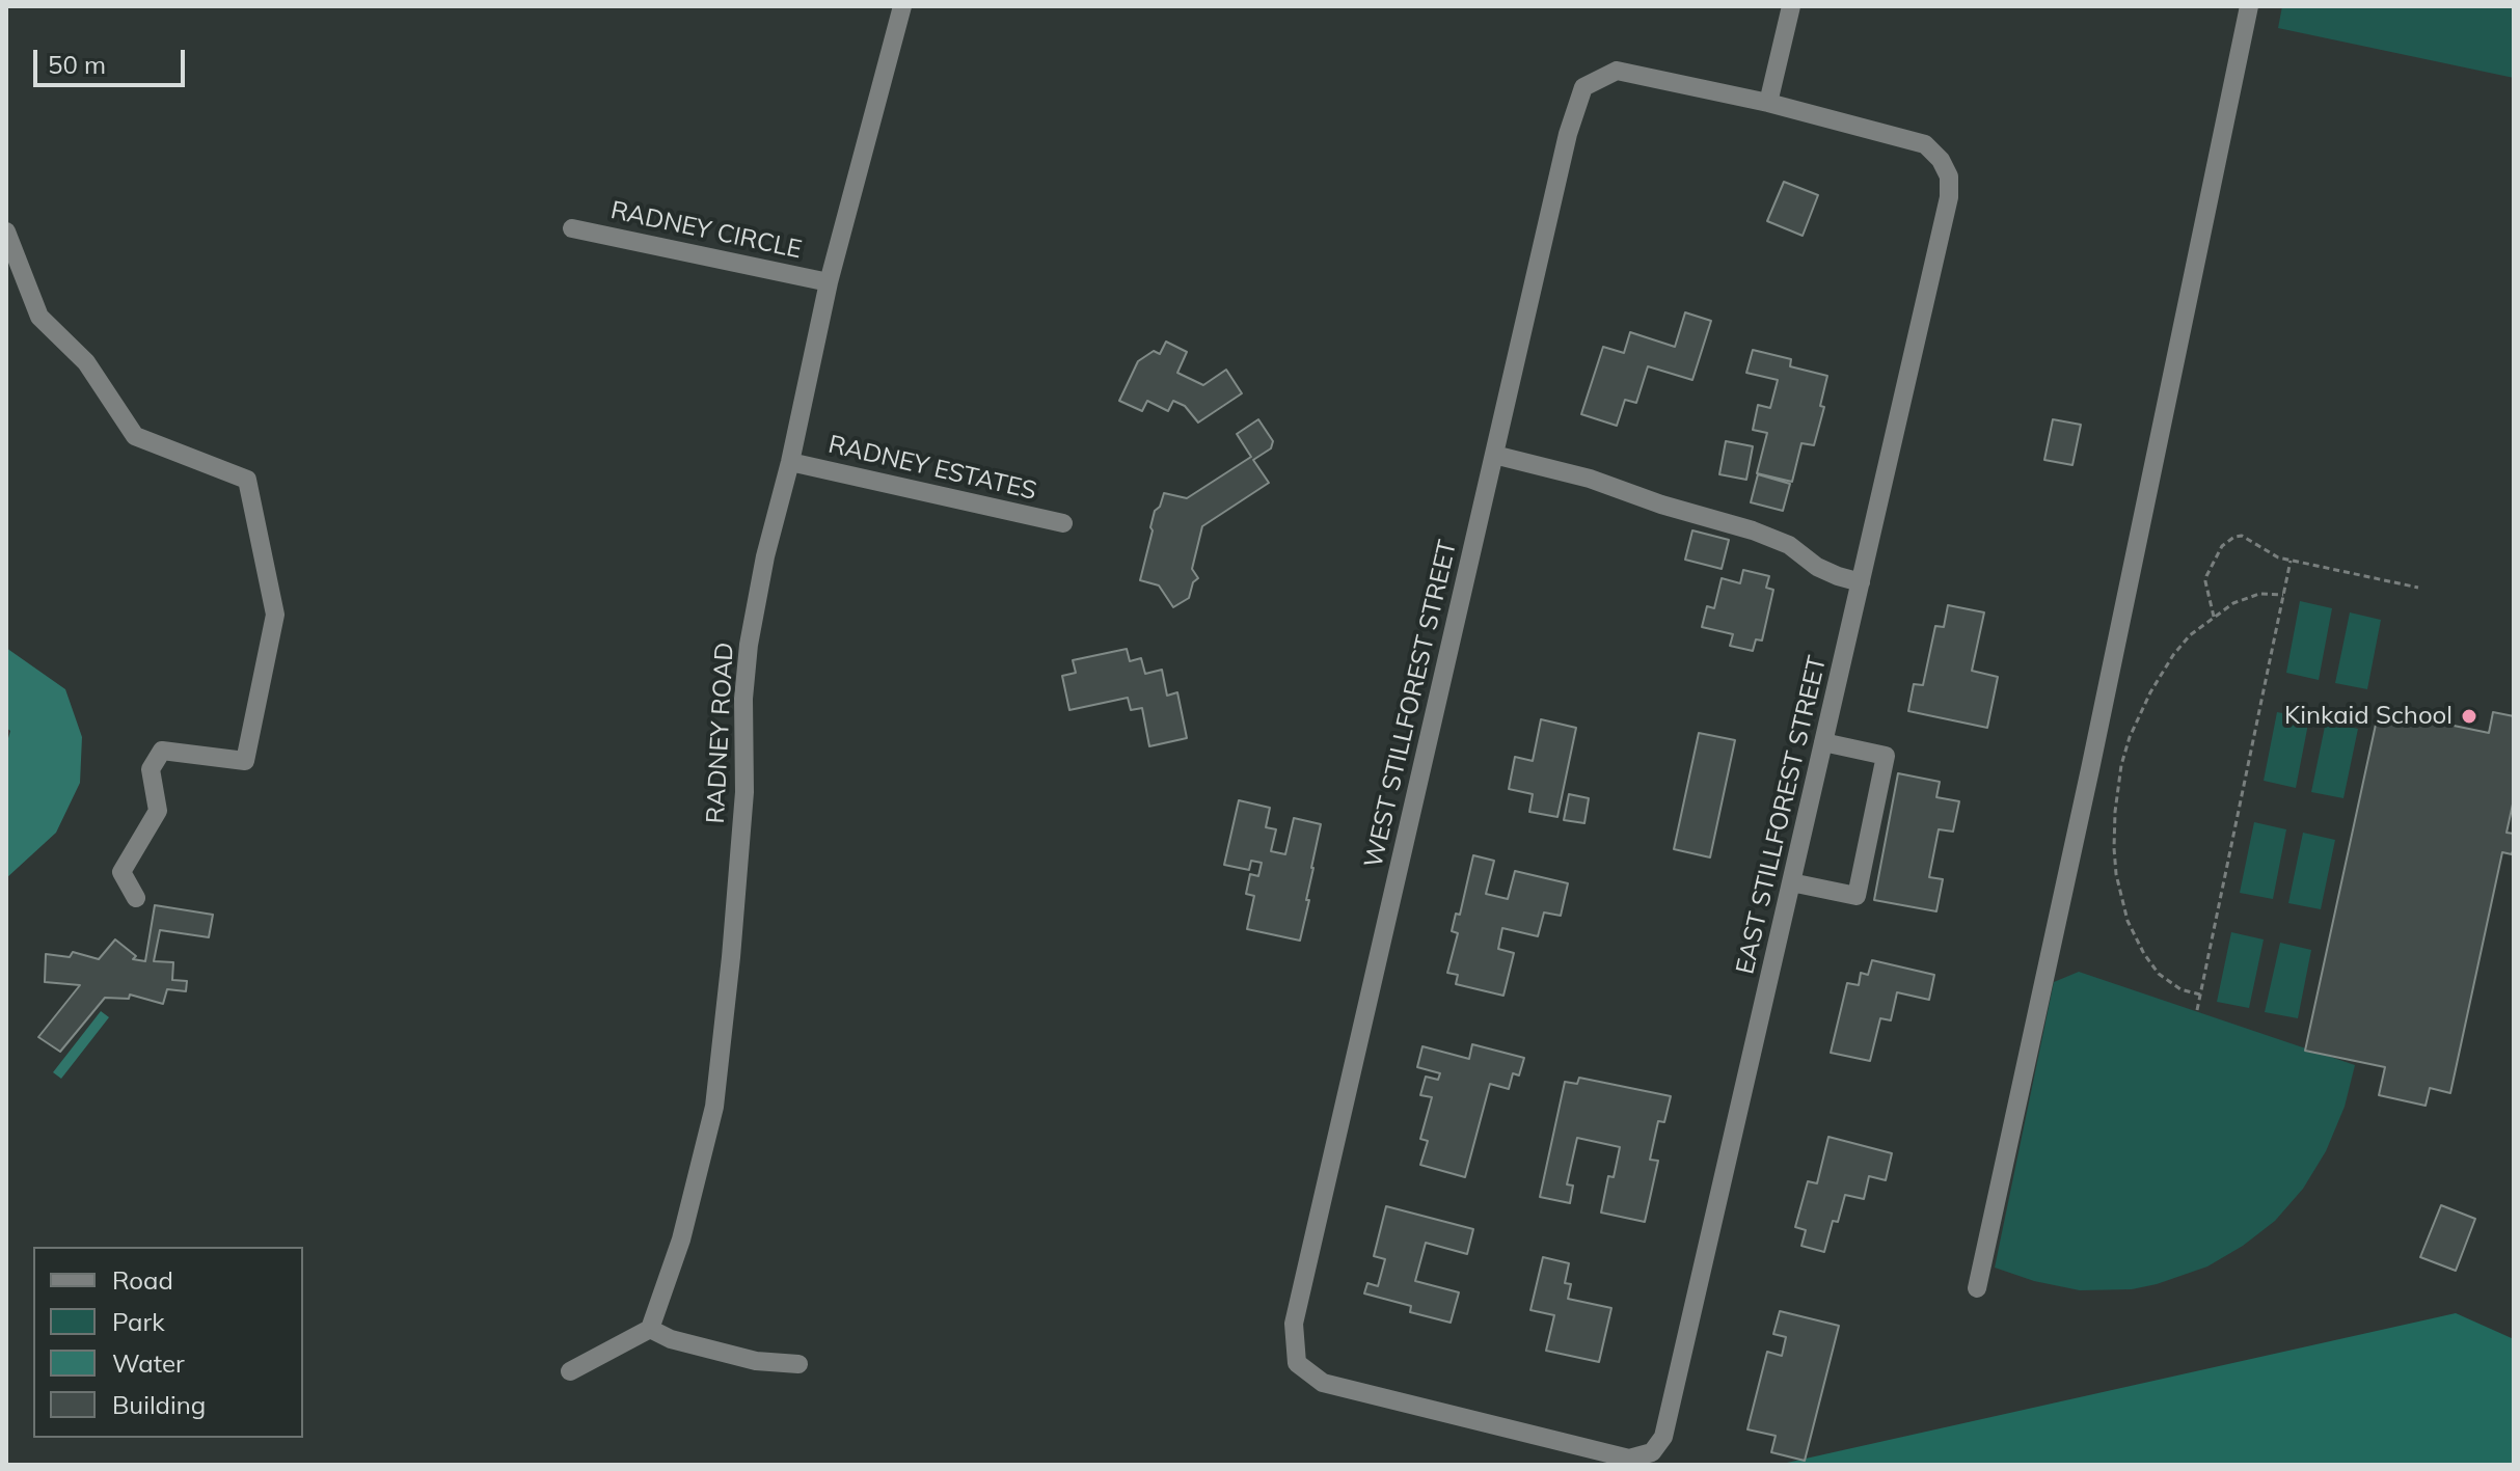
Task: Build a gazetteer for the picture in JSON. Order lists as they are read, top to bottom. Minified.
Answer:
{"streets":{"street":["RADNEY CIRCLE","RADNEY ESTATES","WEST STILLFOREST STREET","RADNEY ROAD","EAST STILLFOREST STREET"]},"crossings":[["RADNEY CIRCLE","RADNEY ROAD"],["RADNEY ESTATES","RADNEY ROAD"],["WEST STILLFOREST STREET","EAST STILLFOREST STREET"]],"places":["Kinkaid School"],"legend":["Road","Park","Water","Building"],"scale_bar":"50 m"}
